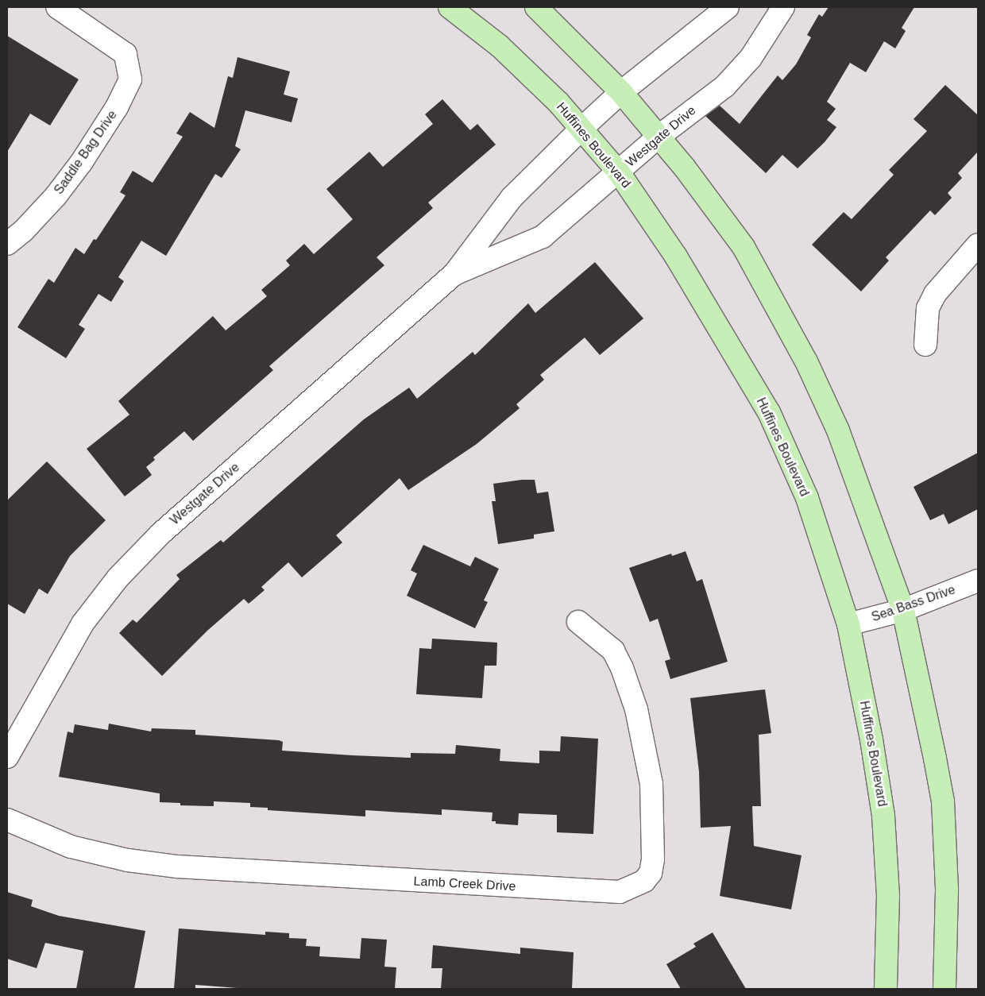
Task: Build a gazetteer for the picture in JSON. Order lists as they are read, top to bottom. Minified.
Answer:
{"streets":{"main road":["Huffines Boulevard"],"street":["Westgate Drive","Saddle Bag Drive","Sea Bass Drive","Lamb Creek Drive"]},"crossings":[["Westgate Drive","Huffines Boulevard"],["Huffines Boulevard","Sea Bass Drive"]]}
